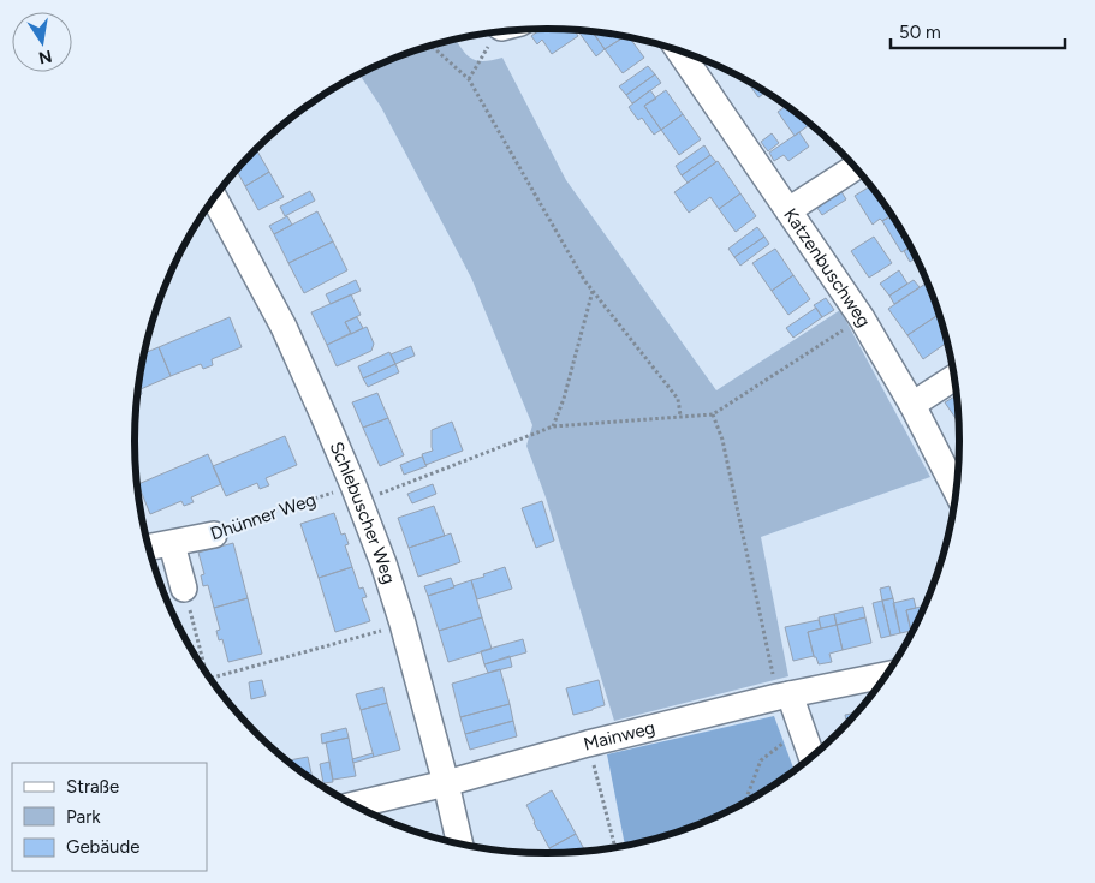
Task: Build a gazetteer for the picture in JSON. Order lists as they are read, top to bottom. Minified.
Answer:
{"streets":{"street":["Katzenbuschweg","Schlebuscher Weg","Dhünner Weg","Mainweg"]},"crossings":[["Schlebuscher Weg","Dhünner Weg"],["Schlebuscher Weg","Mainweg"]],"legend":["Straße","Park","Gebäude"],"scale_bar":"50 m","north":"bottom"}
